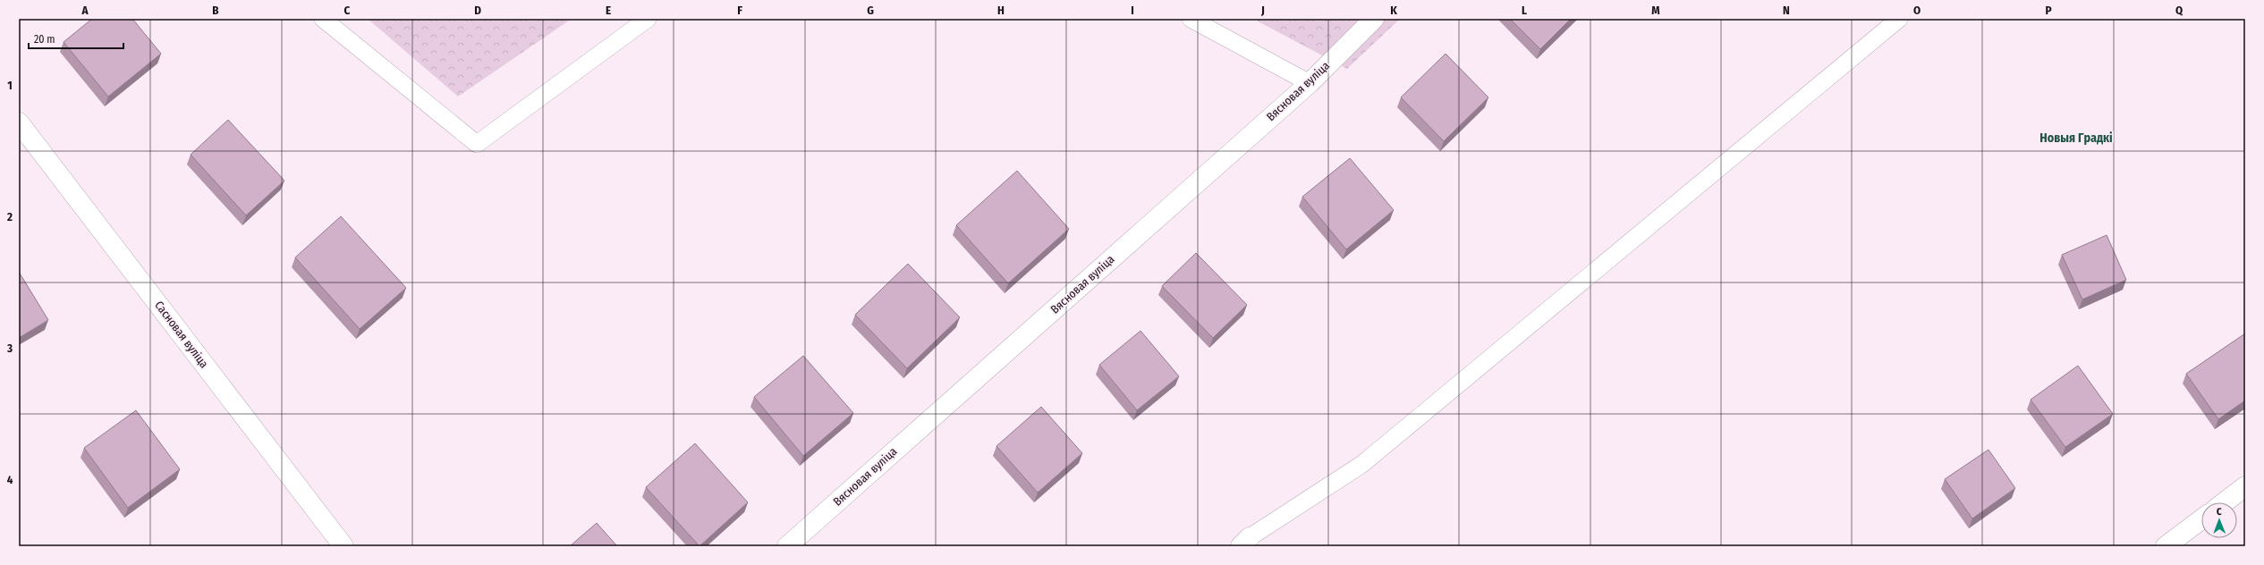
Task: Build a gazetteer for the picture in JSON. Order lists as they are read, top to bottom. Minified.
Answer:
{"streets":{"street":["Вясновая вуліца","Сасновая вуліца"]},"districts":["Новыя Градкі"],"scale_bar":"20 m","north":"top","grid":{"columns":["A","B","C","D","E","F","G","H","I","J","K","L","M","N","O","P","Q"],"rows":["1","2","3","4"]}}
